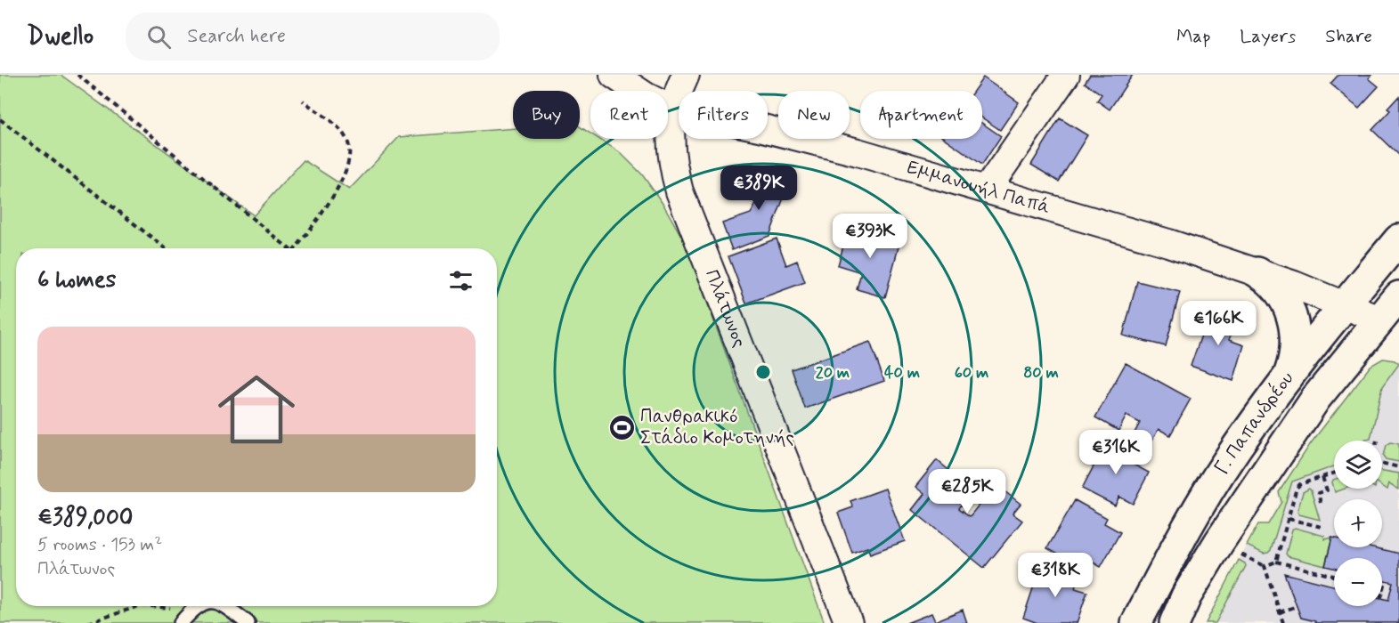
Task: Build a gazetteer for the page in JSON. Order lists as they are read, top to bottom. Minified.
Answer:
{"streets":{"main road":["Γ. Παπανδρέου"],"street":["Εμμανουήλ Παπά","Πλάτωνος"]},"crossings":[["Εμμανουήλ Παπά","Πλάτωνος"],["Εμμανουήλ Παπά","Γ. Παπανδρέου"]],"places":{"sports":["Πανθρακικό Στάδιο Κομοτηνής"]},"page":{"header":"Dwello","search":"Search here","nav":["Map","Layers","Share"],"chip":["Buy","Rent","Filters","New","Apartment"],"price":["€389K","€393K","€166K","€316K","€285K","€318K"],"heading":"6 homes","list":[{"name":"€389,000","note":"5 rooms · 153 m² · Πλάτωνος"}],"map_buttons":["+","−"]},"rings":["20 m","40 m","60 m","80 m"]}
